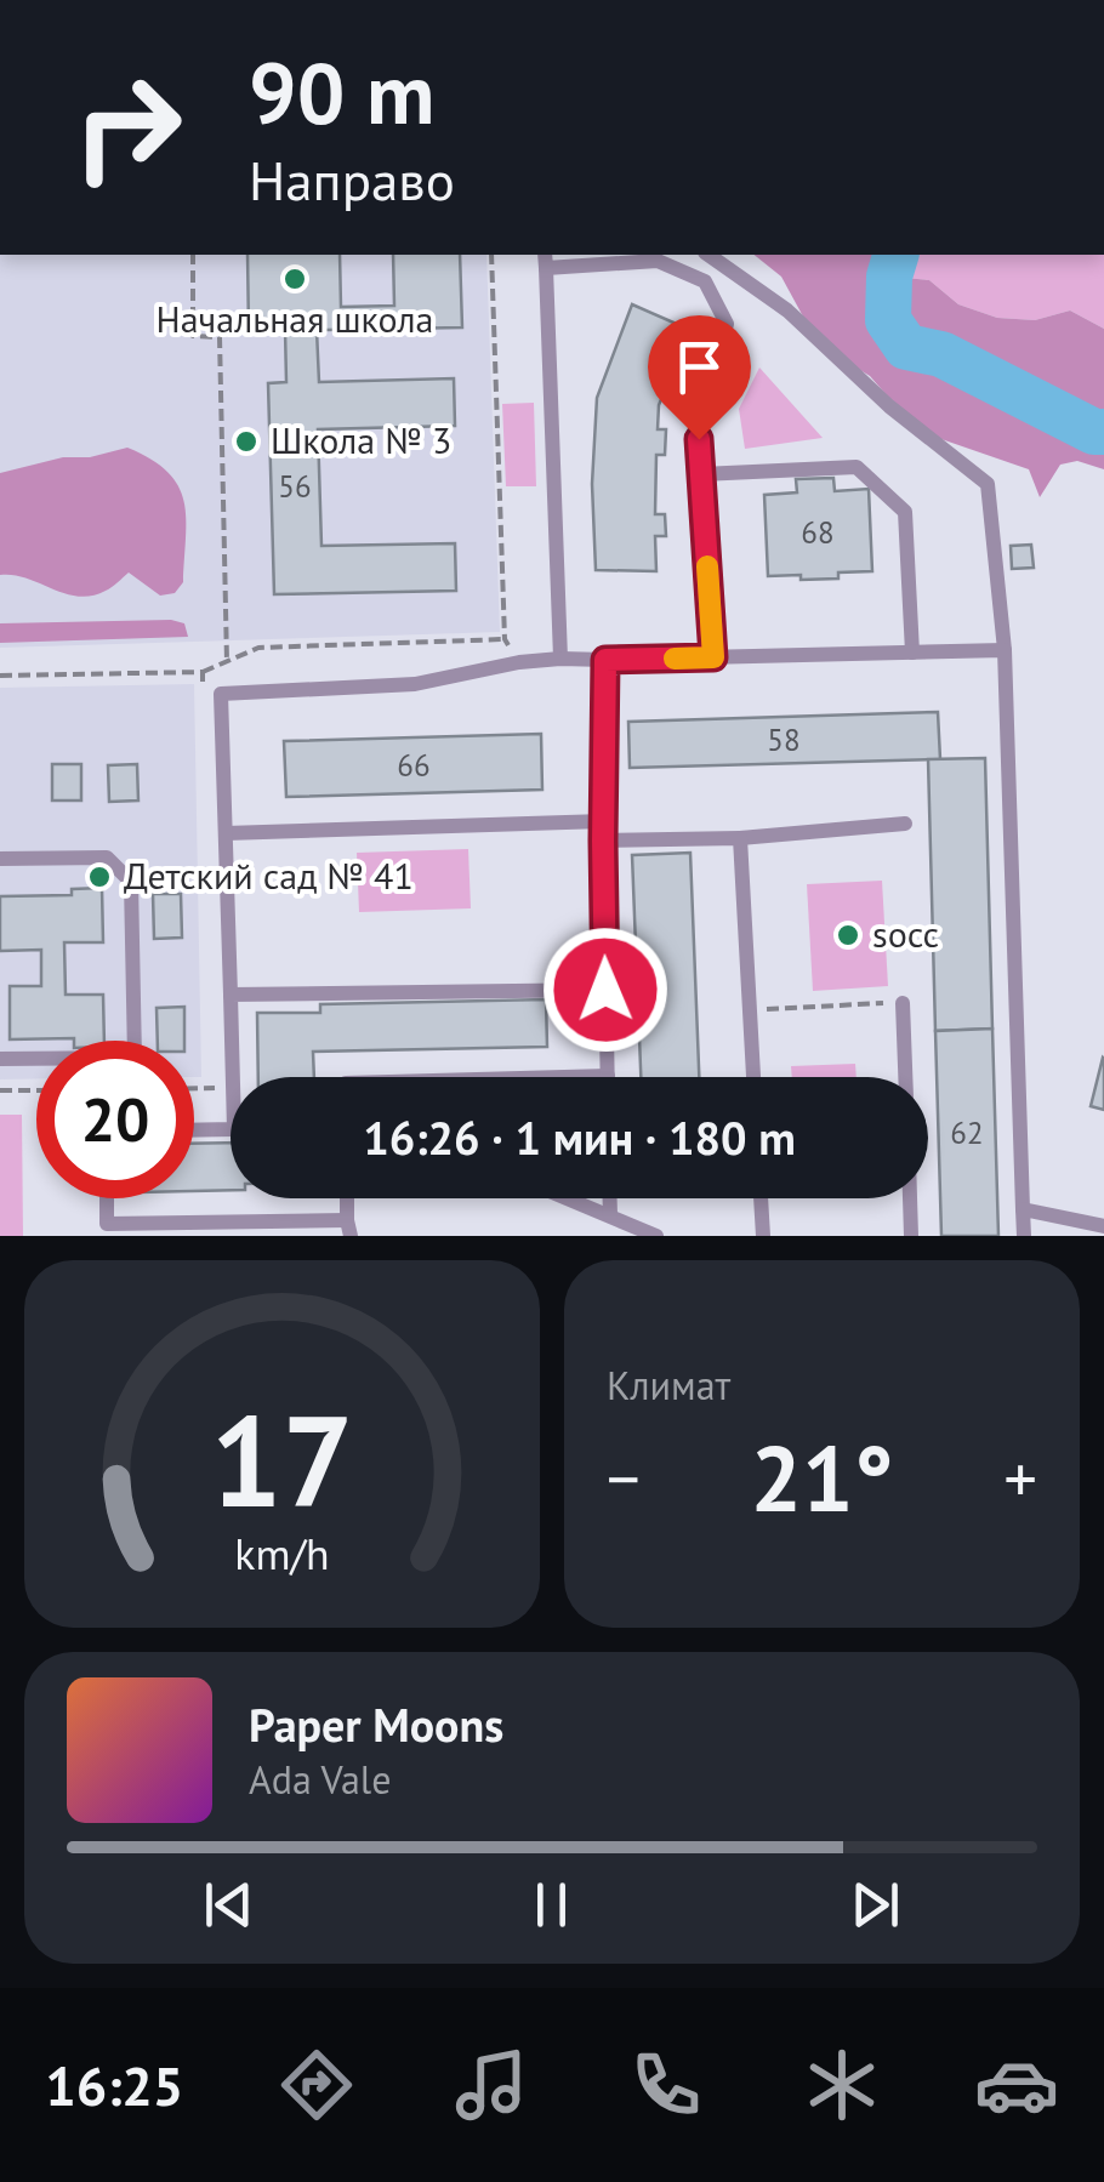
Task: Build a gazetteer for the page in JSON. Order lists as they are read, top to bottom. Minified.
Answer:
{"places":["Начальная школа","Школа № 3","Детский сад № 41","socc"],"house_numbers":["56","68","58","66","62"],"page":{"turn":["90 m","Направо"],"limit":"20","trip":"16:26 · 1 мин · 180 m","tile":"Климат","heat":["−","21°","+"],"song":["Paper Moons","Ada Vale"],"tabs":"16:25","gauge":["17","km/h"]}}
